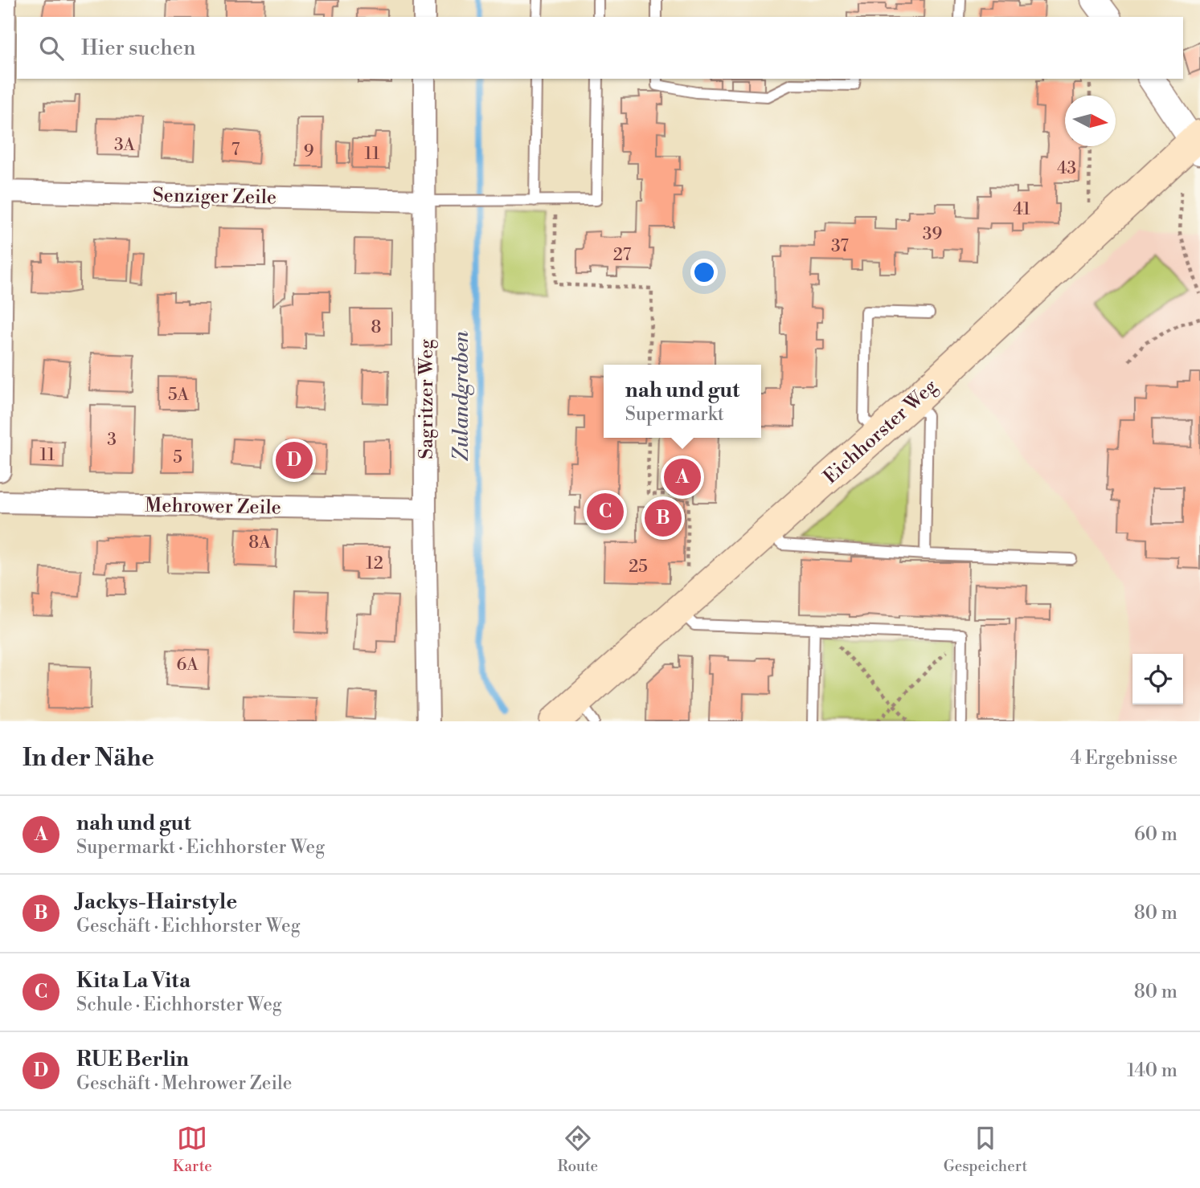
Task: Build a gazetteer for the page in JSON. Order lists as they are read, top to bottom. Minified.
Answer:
{"streets":{"main road":["Eichhorster Weg"],"street":["Senziger Zeile","Sagritzer Weg","Mehrower Zeile"]},"crossings":[["Senziger Zeile","Sagritzer Weg"],["Sagritzer Weg","Mehrower Zeile"]],"water":["Zulandgraben"],"house_numbers":["3A","7","9","11","43","41","39","37","27","8","5A","3","11","5","8A","12","25","6A"],"north":"right","page":{"search":"Hier suchen","popup":["nah und gut","Supermarkt"],"pins":["D","A","C","B"],"heading":["In der Nähe","4 Ergebnisse"],"list":[{"mark":"A","name":"nah und gut","note":"Supermarkt · Eichhorster Weg","value":"60 m"},{"mark":"B","name":"Jackys-Hairstyle","note":"Geschäft · Eichhorster Weg","value":"80 m"},{"mark":"C","name":"Kita La Vita","note":"Schule · Eichhorster Weg","value":"80 m"},{"mark":"D","name":"RUE Berlin","note":"Geschäft · Mehrower Zeile","value":"140 m"}],"nav":["Karte","Route","Gespeichert"]}}
